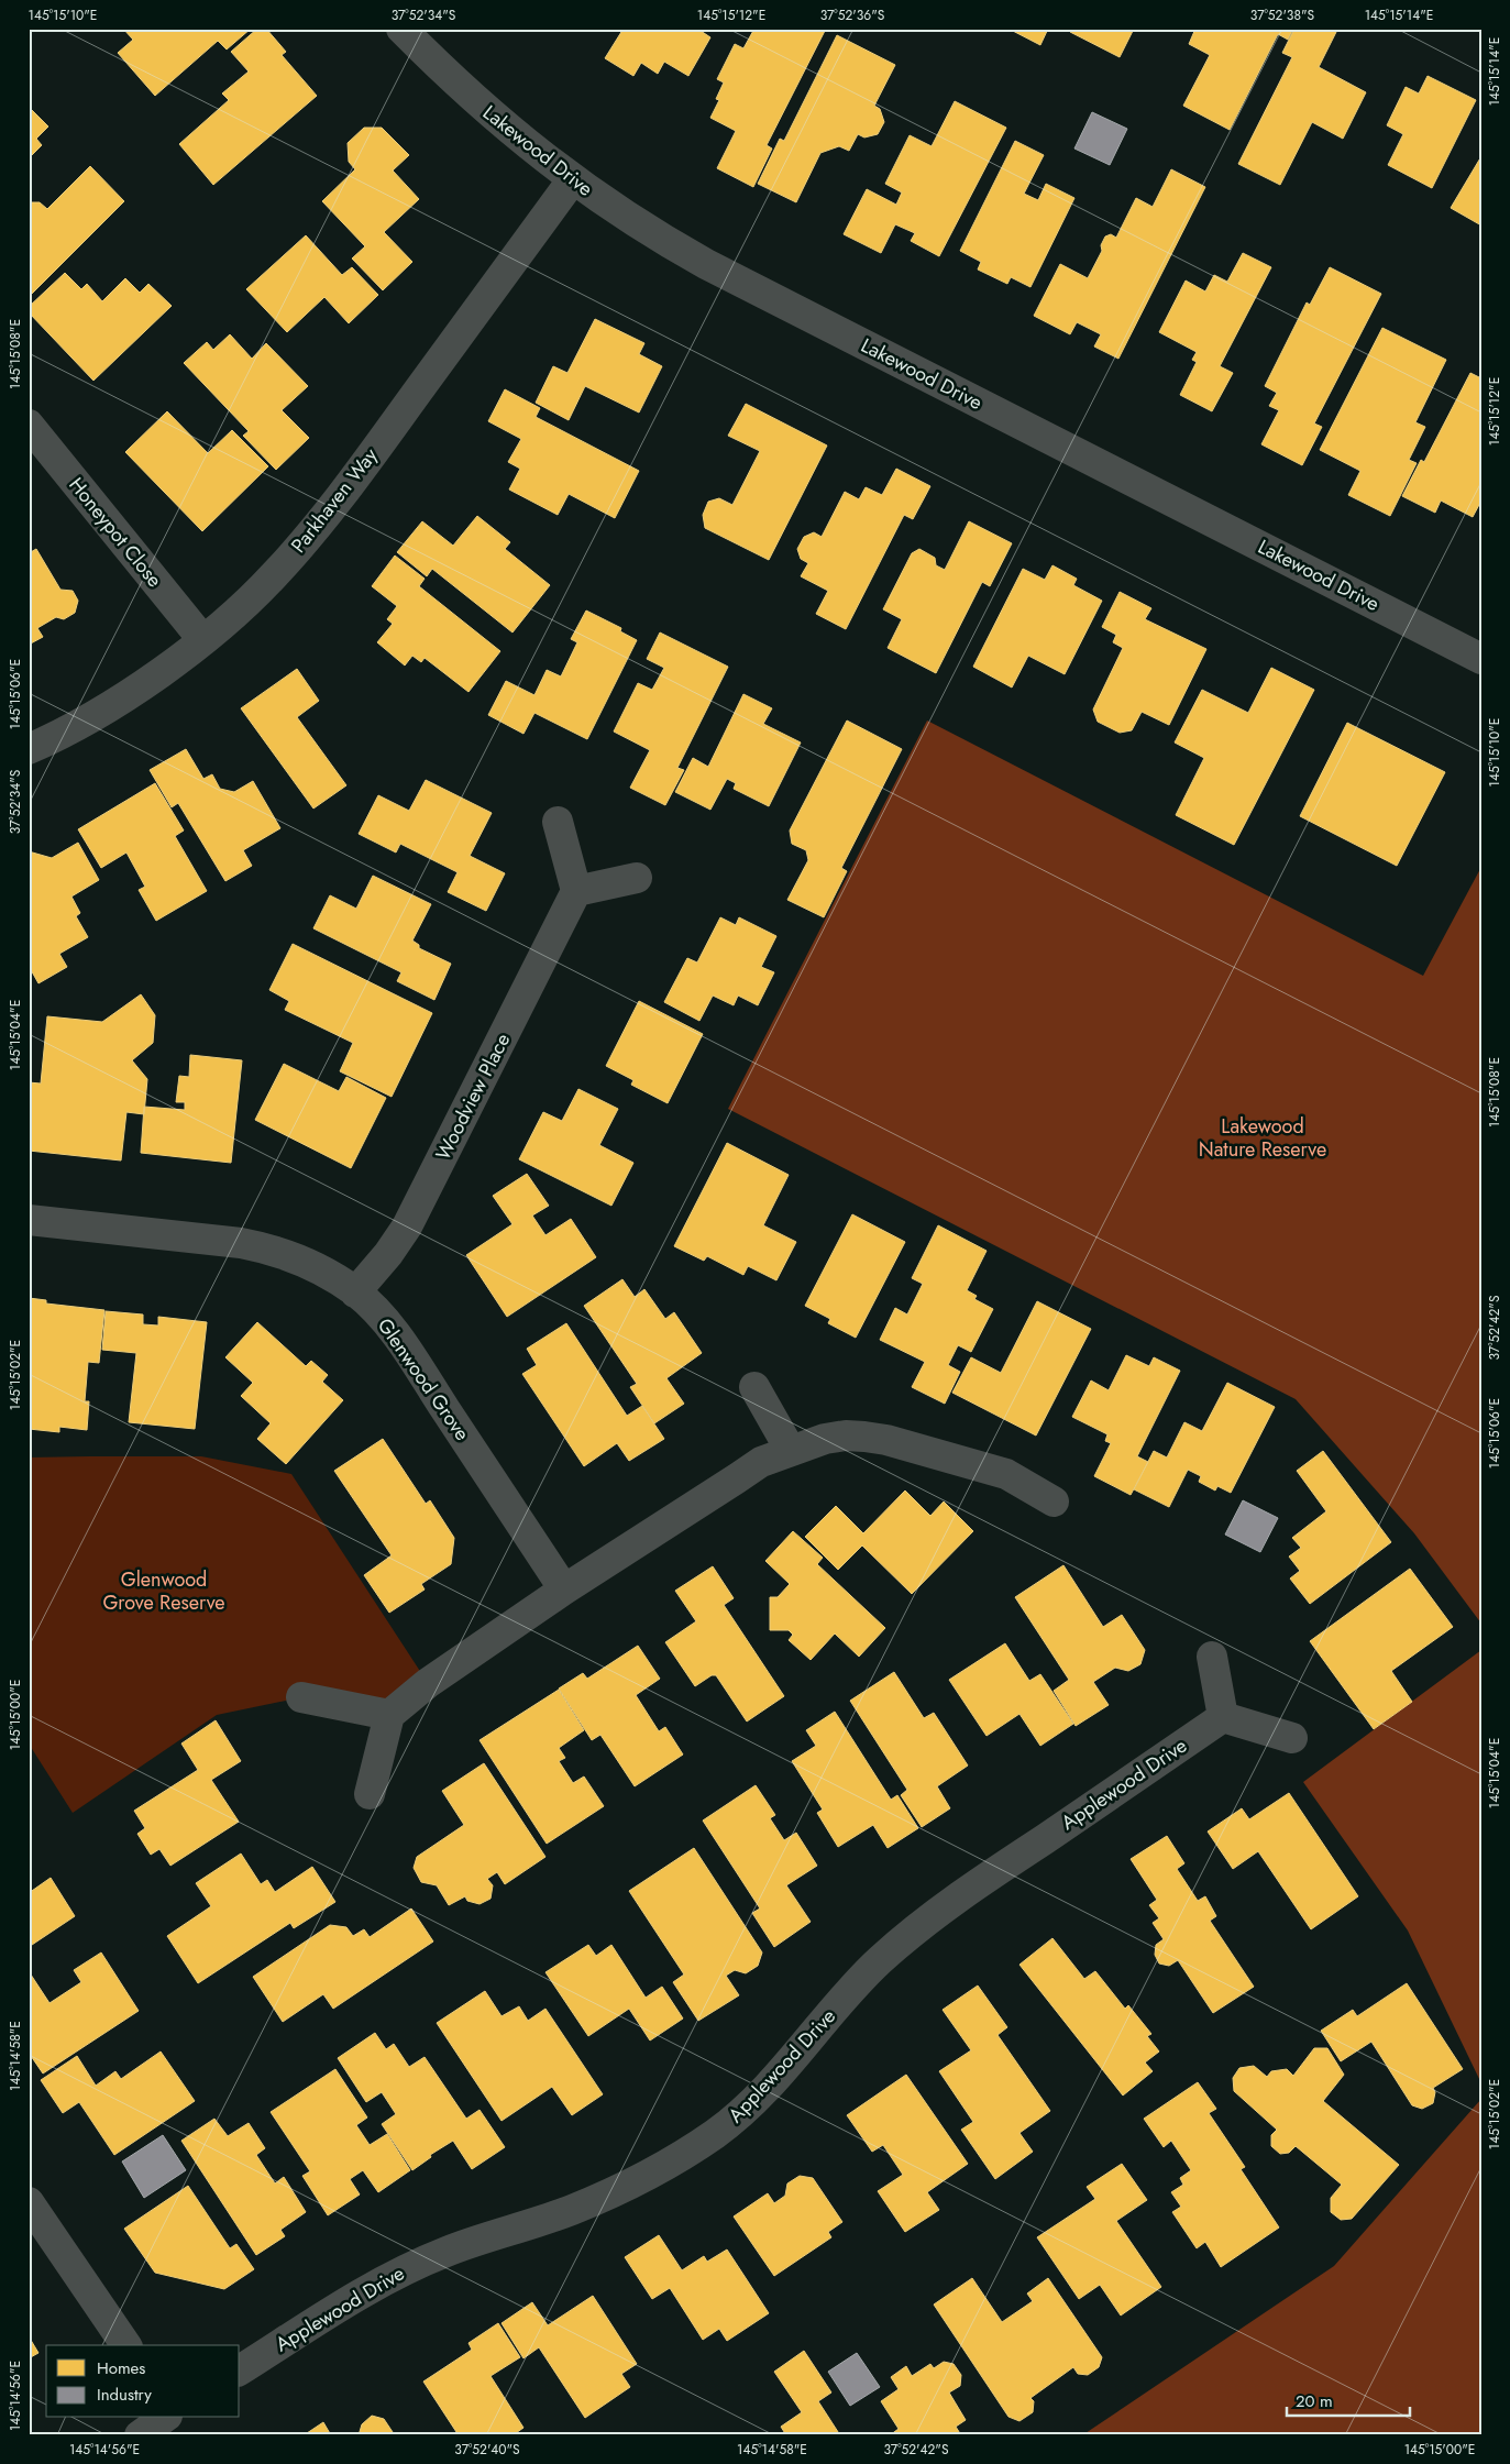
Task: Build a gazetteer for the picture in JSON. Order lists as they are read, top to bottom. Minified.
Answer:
{"streets":{"street":["Lakewood Drive","Parkhaven Way","Honeypot Close","Woodview Place","Glenwood Grove","Applewood Drive"]},"crossings":[["Lakewood Drive","Parkhaven Way"],["Parkhaven Way","Honeypot Close"],["Woodview Place","Glenwood Grove"]],"parks":["Lakewood Nature Reserve","Glenwood Grove Reserve"],"legend":["Homes","Industry"],"scale_bar":"20 m","coordinates":["145°15'10\"E","37°52'34\"S","145°15'12\"E","37°52'36\"S","37°52'38\"S","145°15'14\"E","145°15'08\"E","145°15'06\"E","145°15'04\"E","37°52'42\"S","145°15'02\"E","145°15'00\"E","145°14'58\"E","145°14'56\"E","37°52'40\"S"]}
